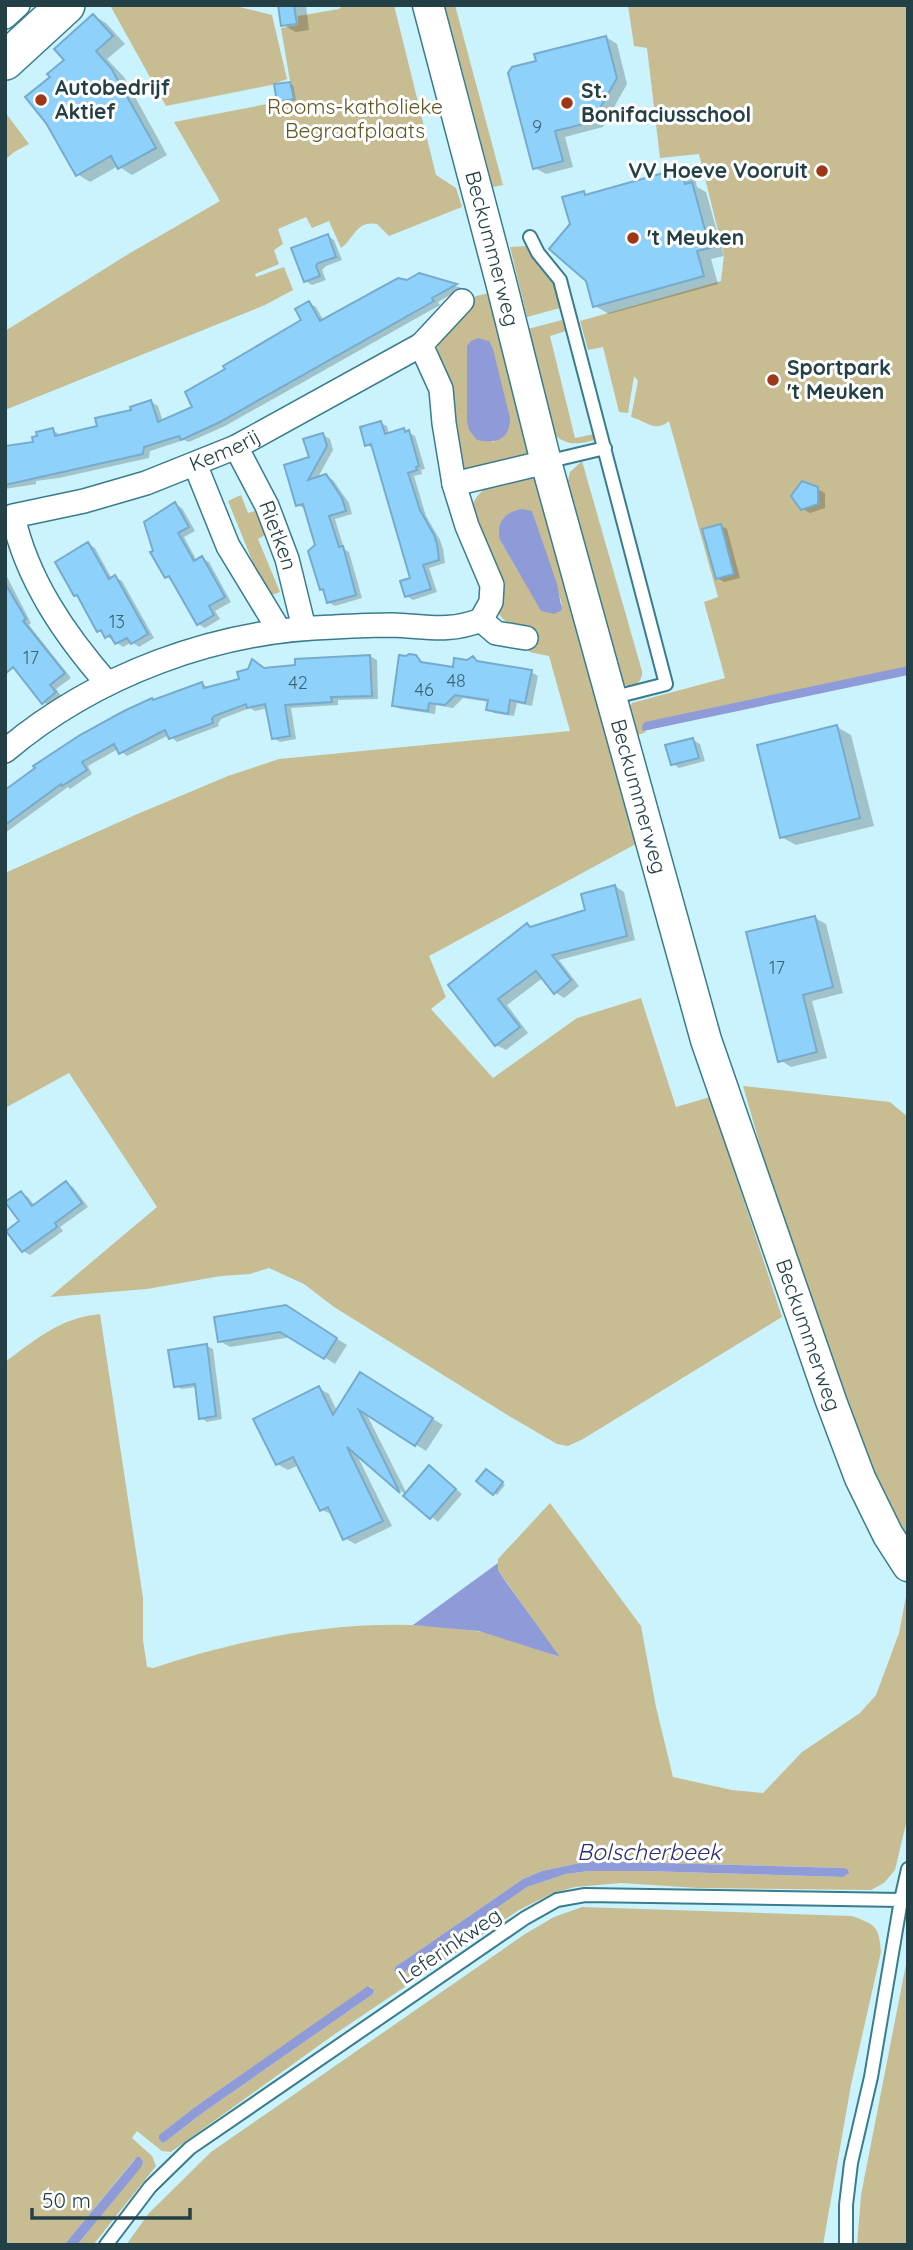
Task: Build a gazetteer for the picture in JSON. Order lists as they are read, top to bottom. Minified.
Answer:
{"streets":{"street":["Beckummerweg","Kemerij","Rietken"],"lane":["Leferinkweg"]},"crossings":[["Kemerij","Rietken"]],"water":["Bolscherbeek"],"parks":["Rooms-katholieke Begraafplaats"],"places":["Autobedrijf Aktief","St. Bonifaciusschool","VV Hoeve Vooruit","'t Meuken","Sportpark 't Meuken"],"house_numbers":["9","13","17","48","42","46","17"],"scale_bar":"50 m"}
